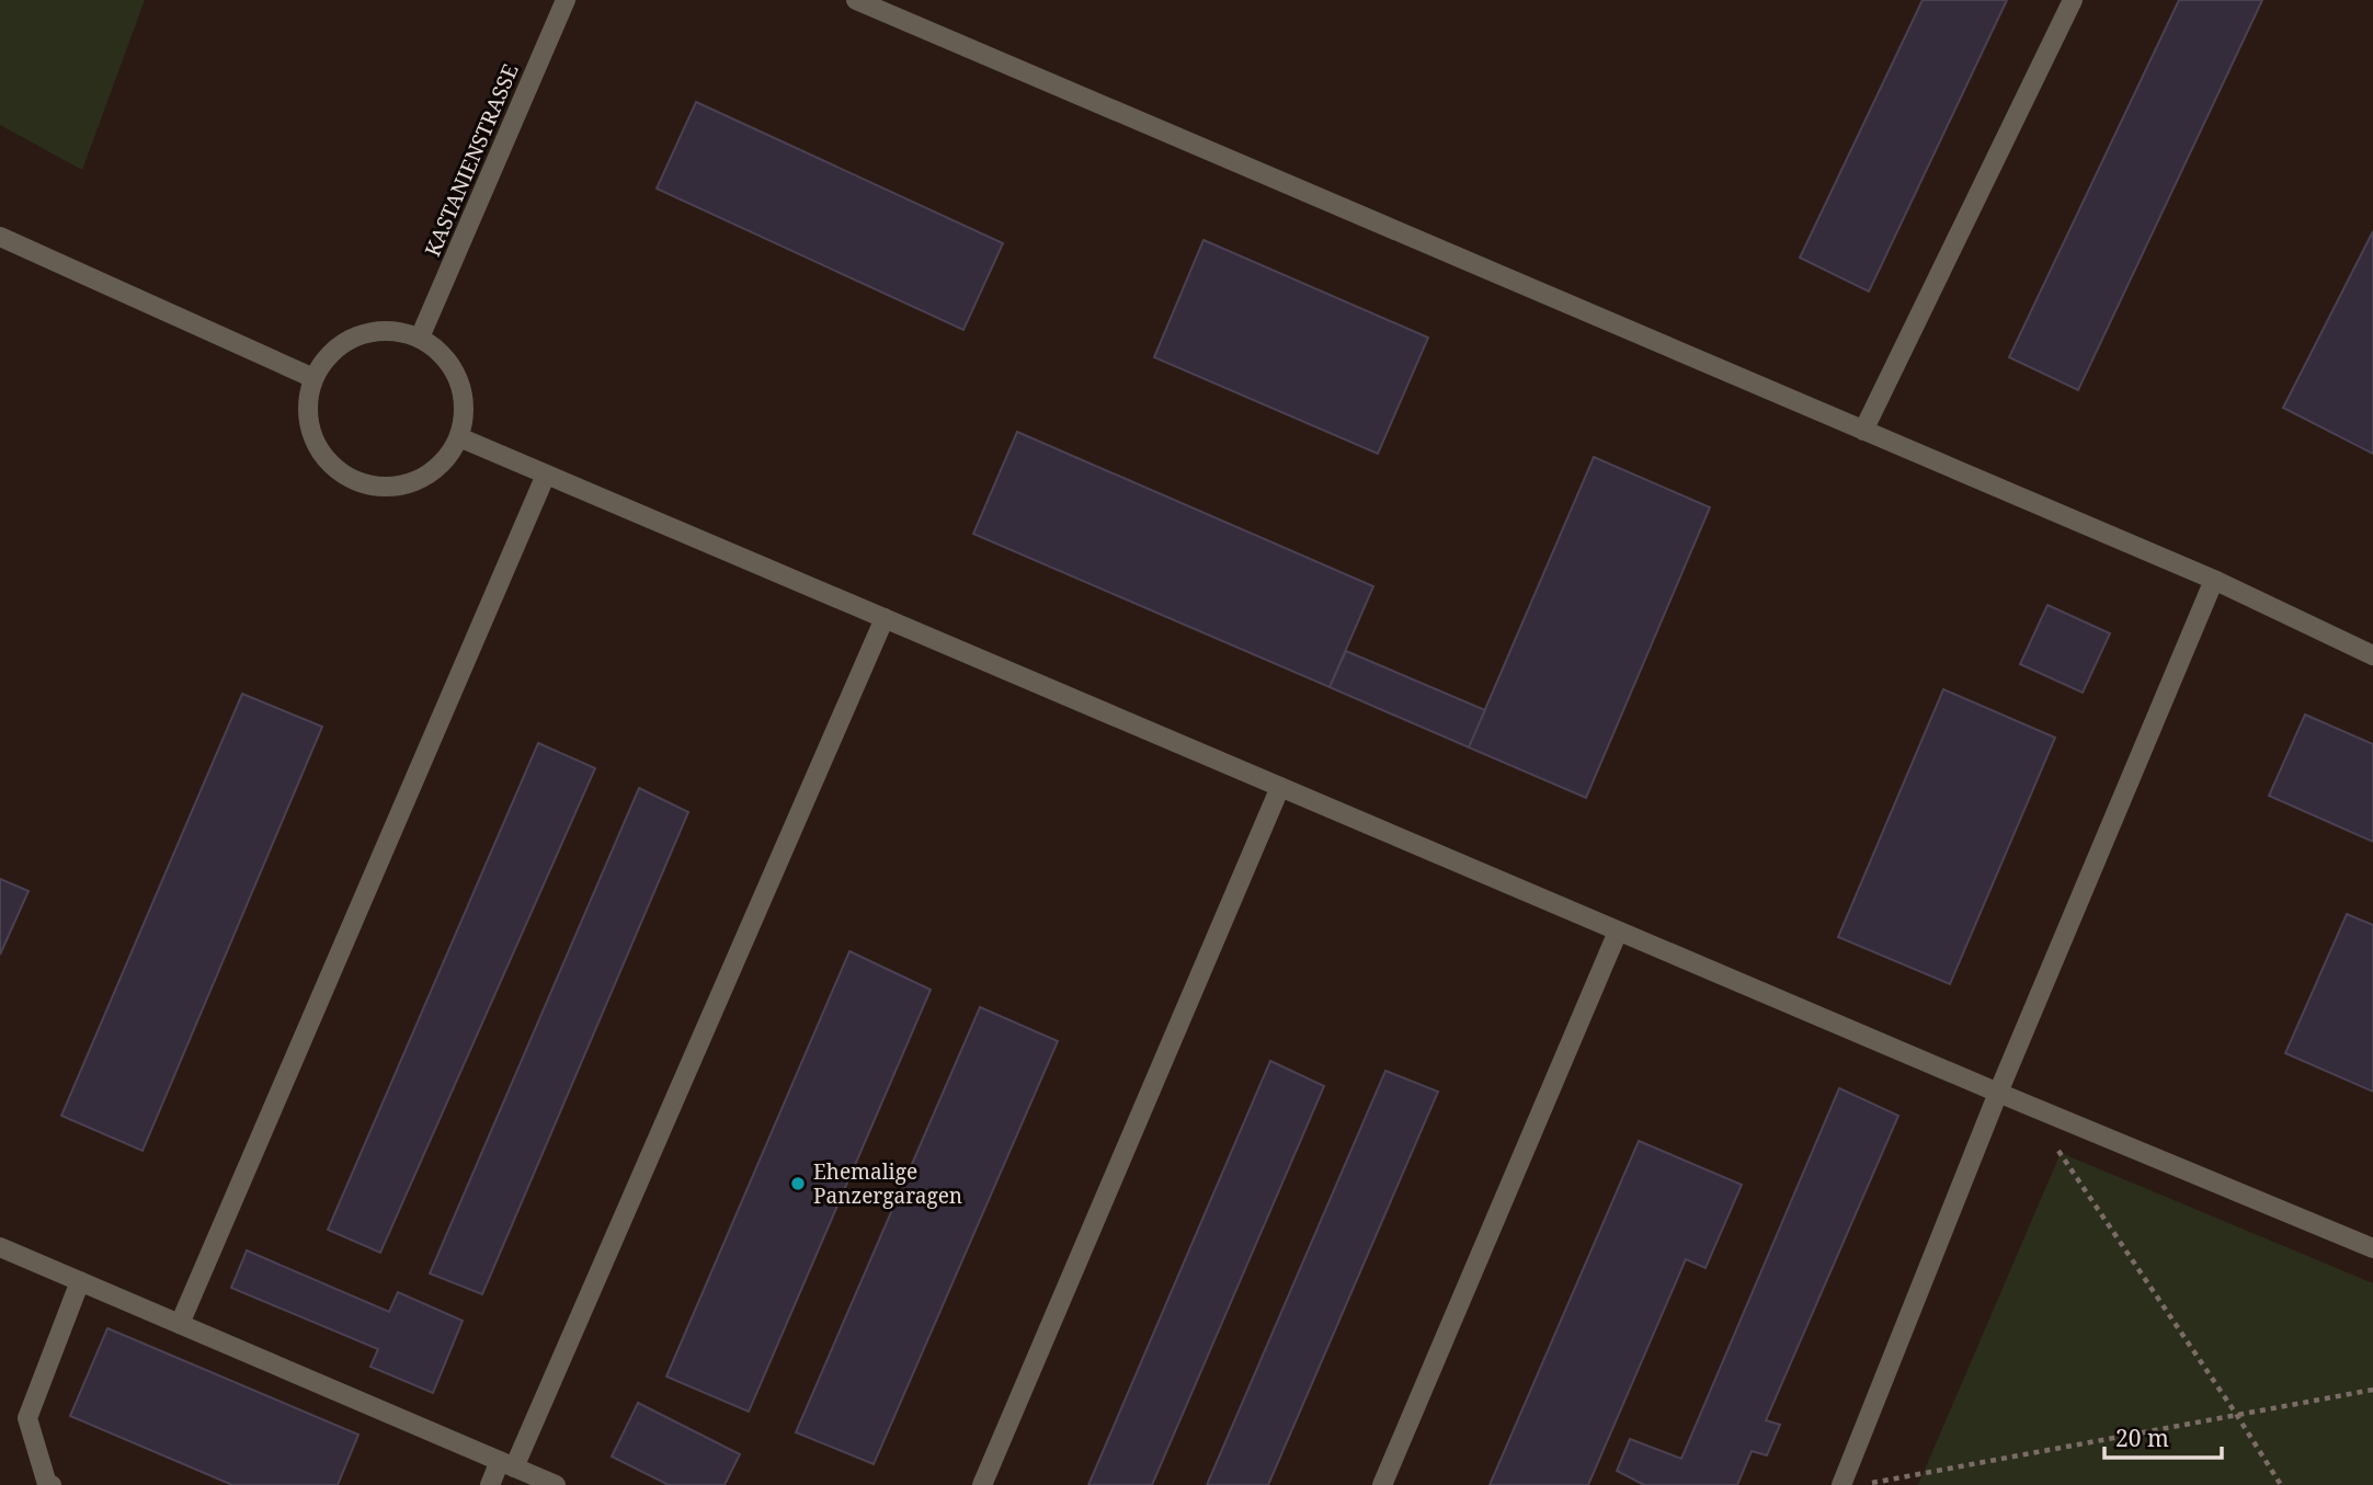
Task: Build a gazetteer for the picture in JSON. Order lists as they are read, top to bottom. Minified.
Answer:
{"streets":{"street":["KASTANIENSTRASSE"]},"places":["Ehemalige Panzergaragen"],"scale_bar":"20 m"}
